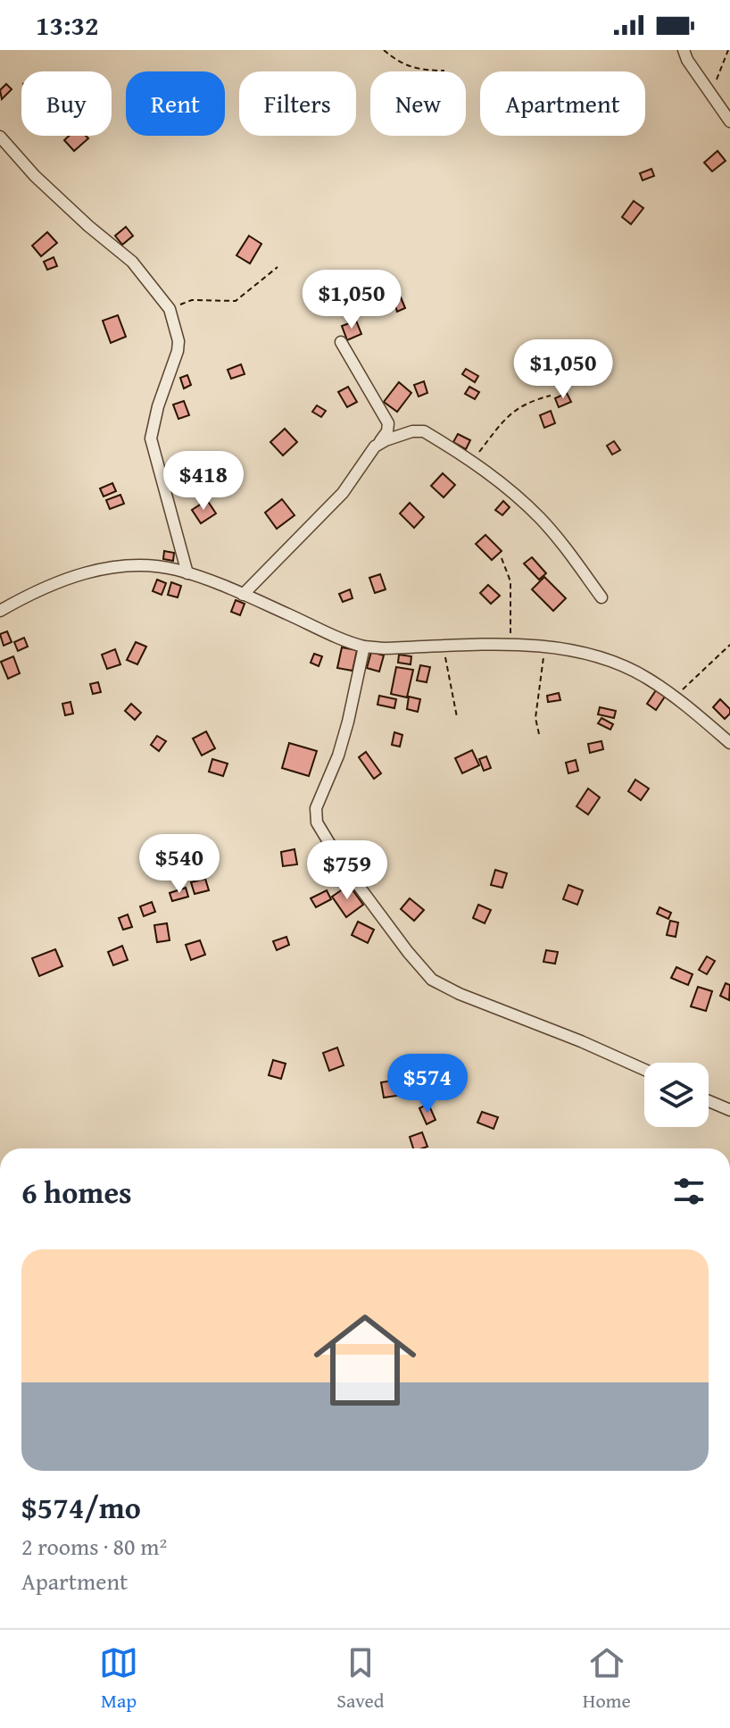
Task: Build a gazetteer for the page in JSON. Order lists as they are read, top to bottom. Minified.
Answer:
{"page":{"status":"13:32","chip":["Buy","Rent","Filters","New","Apartment"],"price":["$1,050","$1,050","$418","$540","$759","$574"],"heading":"6 homes","list":[{"name":"$574/mo","note":"2 rooms · 80 m² · Apartment"}],"tabs":["Map","Saved","Home"]}}
